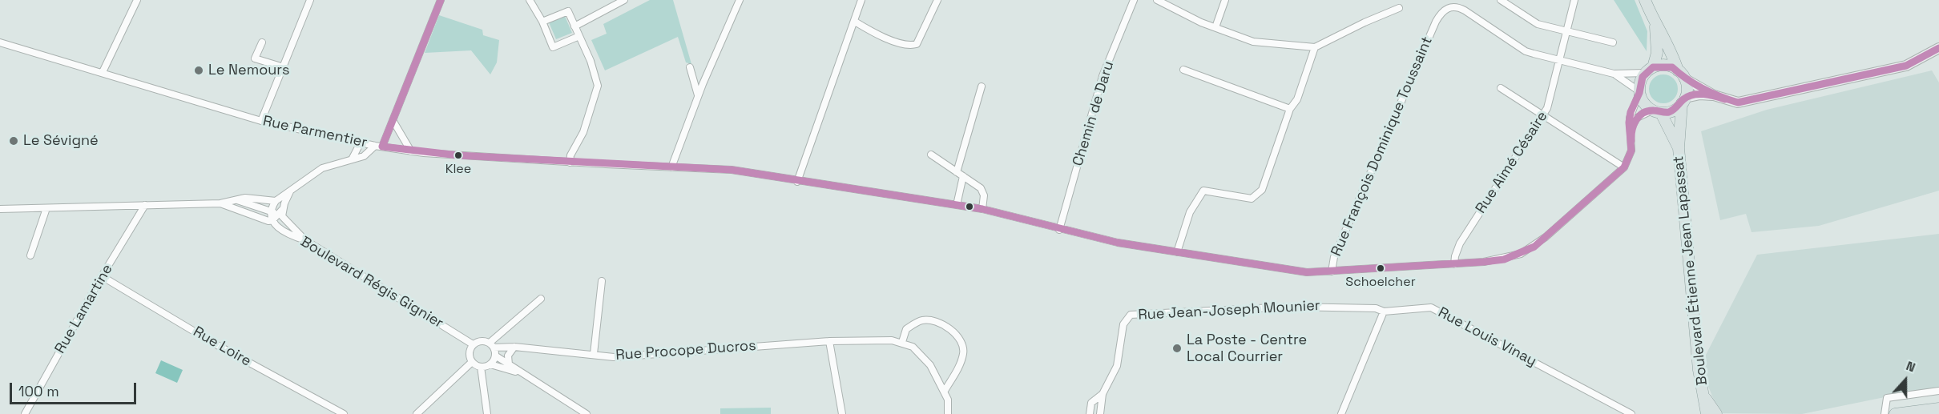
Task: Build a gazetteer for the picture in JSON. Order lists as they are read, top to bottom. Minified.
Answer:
{"streets":{"main road":["Boulevard Étienne Jean Lapassat"],"street":["Chemin de Daru","Rue Parmentier","Rue François Dominique Toussaint","Rue Aimé Césaire","Boulevard Régis Gignier","Rue Lamartine","Rue Jean-Joseph Mounier","Rue Louis Vinay","Rue Loire","Rue Procope Ducros"]},"crossings":[["Chemin de Daru","Rue Parmentier"],["Rue Parmentier","Rue François Dominique Toussaint"],["Rue Parmentier","Rue Aimé Césaire"],["Rue François Dominique Toussaint","Rue Aimé Césaire"],["Boulevard Régis Gignier","Rue Procope Ducros"],["Rue Lamartine","Rue Loire"],["Rue Jean-Joseph Mounier","Rue Louis Vinay"]],"places":["Le Nemours","Le Sévigné","Klee","Schoelcher","La Poste - Centre Local Courrier"],"scale_bar":"100 m","north":"top"}
